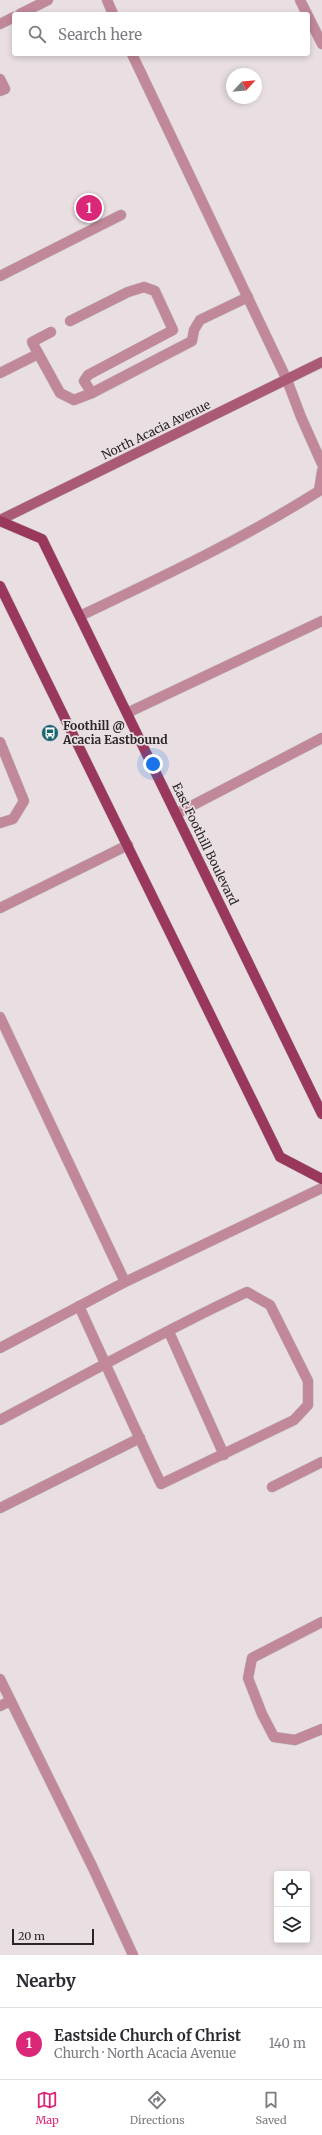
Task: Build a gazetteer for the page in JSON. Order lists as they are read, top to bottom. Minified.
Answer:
{"streets":{"main road":["East Foothill Boulevard"],"street":["North Acacia Avenue"]},"crossings":[["North Acacia Avenue","East Foothill Boulevard"]],"places":{"bus stop":["Foothill @ Acacia Eastbound"]},"scale_bar":"20 m","north":"top right","page":{"search":"Search here","pins":"1","scale":"20 m","heading":"Nearby","list":[{"mark":"1","name":"Eastside Church of Christ","note":"Church · North Acacia Avenue","value":"140 m"}],"nav":["Map","Directions","Saved"]}}
